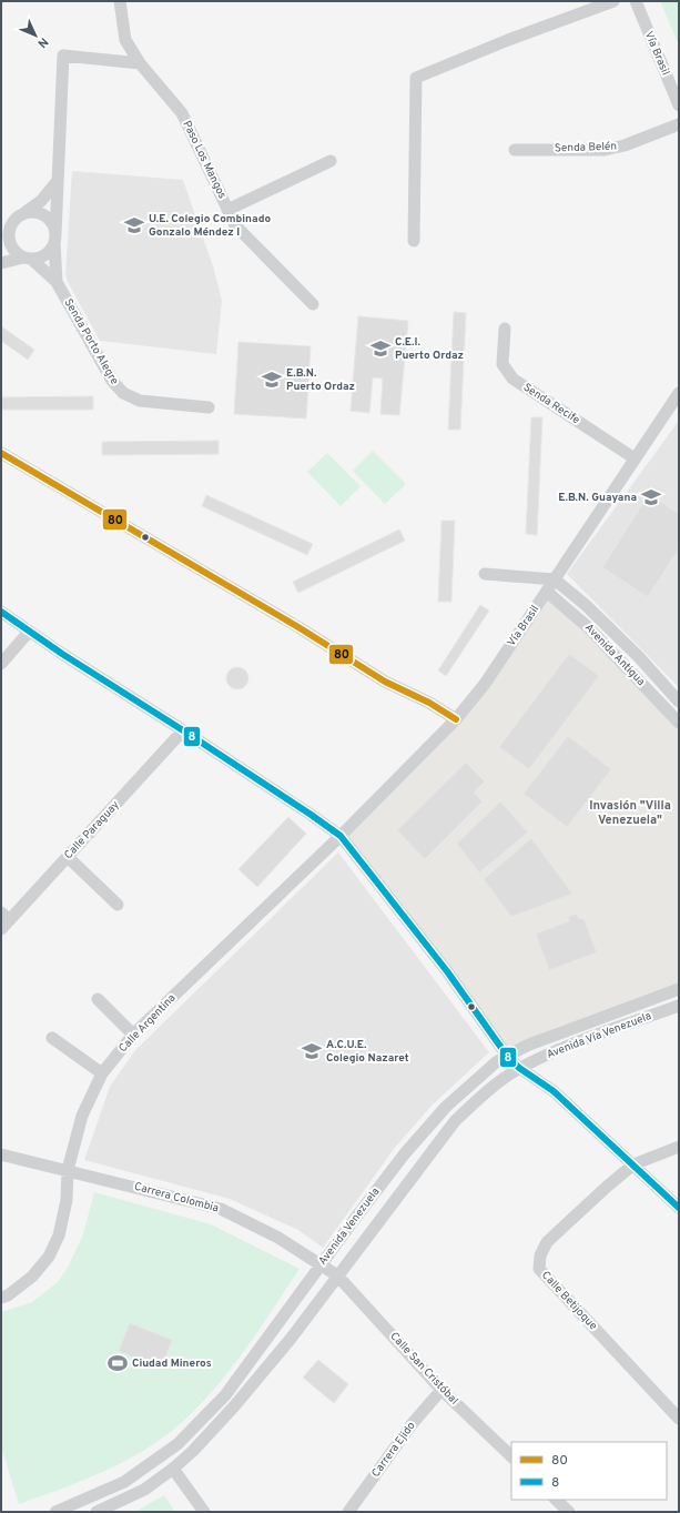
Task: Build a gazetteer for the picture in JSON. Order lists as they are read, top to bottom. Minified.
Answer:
{"streets":{"street":["Vía Brasil","Senda Belén","Paso Los Mangos","Senda Porto Alegre","Senda Recife","Avenida Antigua","Calle Paraguay","Calle Argentina","Avenida Vía Venezuela","Carrera Colombia","Avenida Venezuela","Calle Betijoque","Calle San Cristóbal","Carrera Ejido"]},"crossings":[["Vía Brasil","Senda Recife"],["Vía Brasil","Avenida Antigua"],["Vía Brasil","Calle Argentina"],["Calle Argentina","Carrera Colombia"],["Avenida Vía Venezuela","Avenida Venezuela"],["Carrera Colombia","Avenida Venezuela"],["Carrera Colombia","Calle San Cristóbal"],["Avenida Venezuela","Calle San Cristóbal"],["Calle San Cristóbal","Carrera Ejido"]],"districts":["Invasión \"Villa Venezuela\""],"places":{"school or university":["U.E. Colegio Combinado Gonzalo Méndez I","C.E.I. Puerto Ordaz","E.B.N. Puerto Ordaz","E.B.N. Guayana","A.C.U.E. Colegio Nazaret"],"sports":["Ciudad Mineros"]},"lines":["transit line 80","transit line 8"],"legend":["80","8"],"north":"bottom right"}
